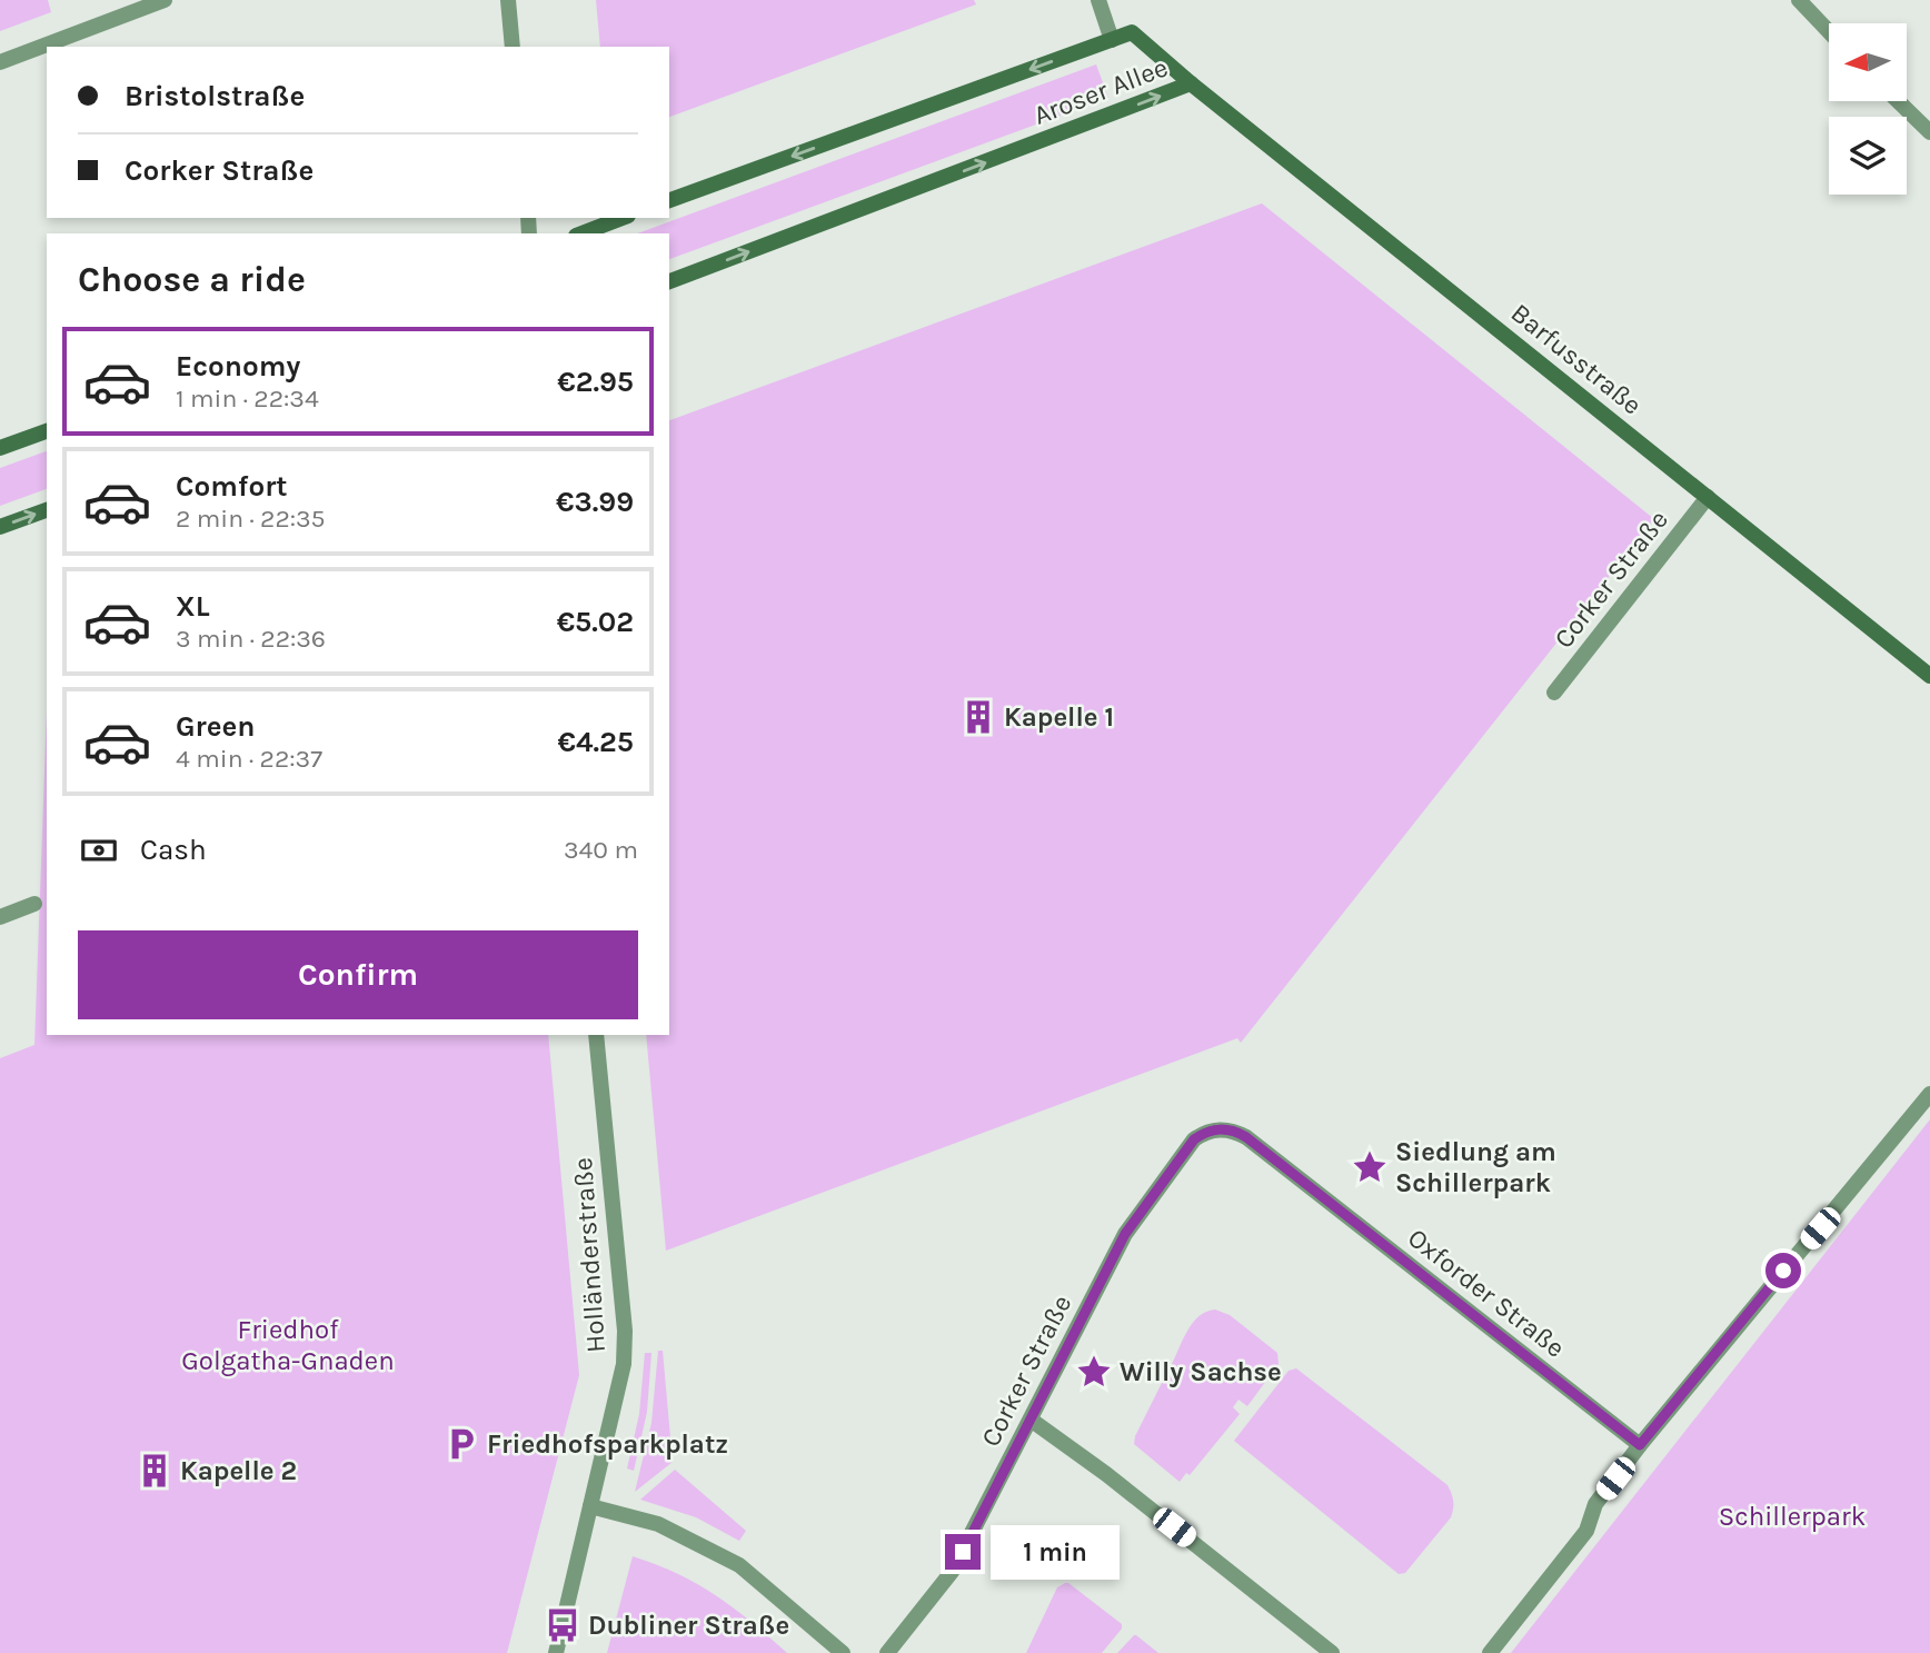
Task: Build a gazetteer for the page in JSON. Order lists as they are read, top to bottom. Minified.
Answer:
{"streets":{"main road":["Aroser Allee","Barfusstraße"],"street":["Corker Straße","Holländerstraße","Oxforder Straße"]},"crossings":[["Aroser Allee","Barfusstraße"],["Barfusstraße","Corker Straße"],["Corker Straße","Oxforder Straße"]],"parks":["Friedhof Golgatha-Gnaden","Schillerpark"],"places":{"building":["Kapelle 1","Kapelle 2"],"place":["Siedlung am Schillerpark","Willy Sachse"],"parking":["Friedhofsparkplatz"],"bus stop":["Dubliner Straße"]},"north":"left","page":{"banner":["Bristolstraße","Corker Straße"],"heading":"Choose a ride","list":[{"name":"Economy","note":"1 min · 22:34","value":"€2.95"},{"name":"Comfort","note":"2 min · 22:35","value":"€3.99"},{"name":"XL","note":"3 min · 22:36","value":"€5.02"},{"name":"Green","note":"4 min · 22:37","value":"€4.25"}],"pay":["Cash","340 m"],"buttons":"Confirm","bubble":"1 min"}}
